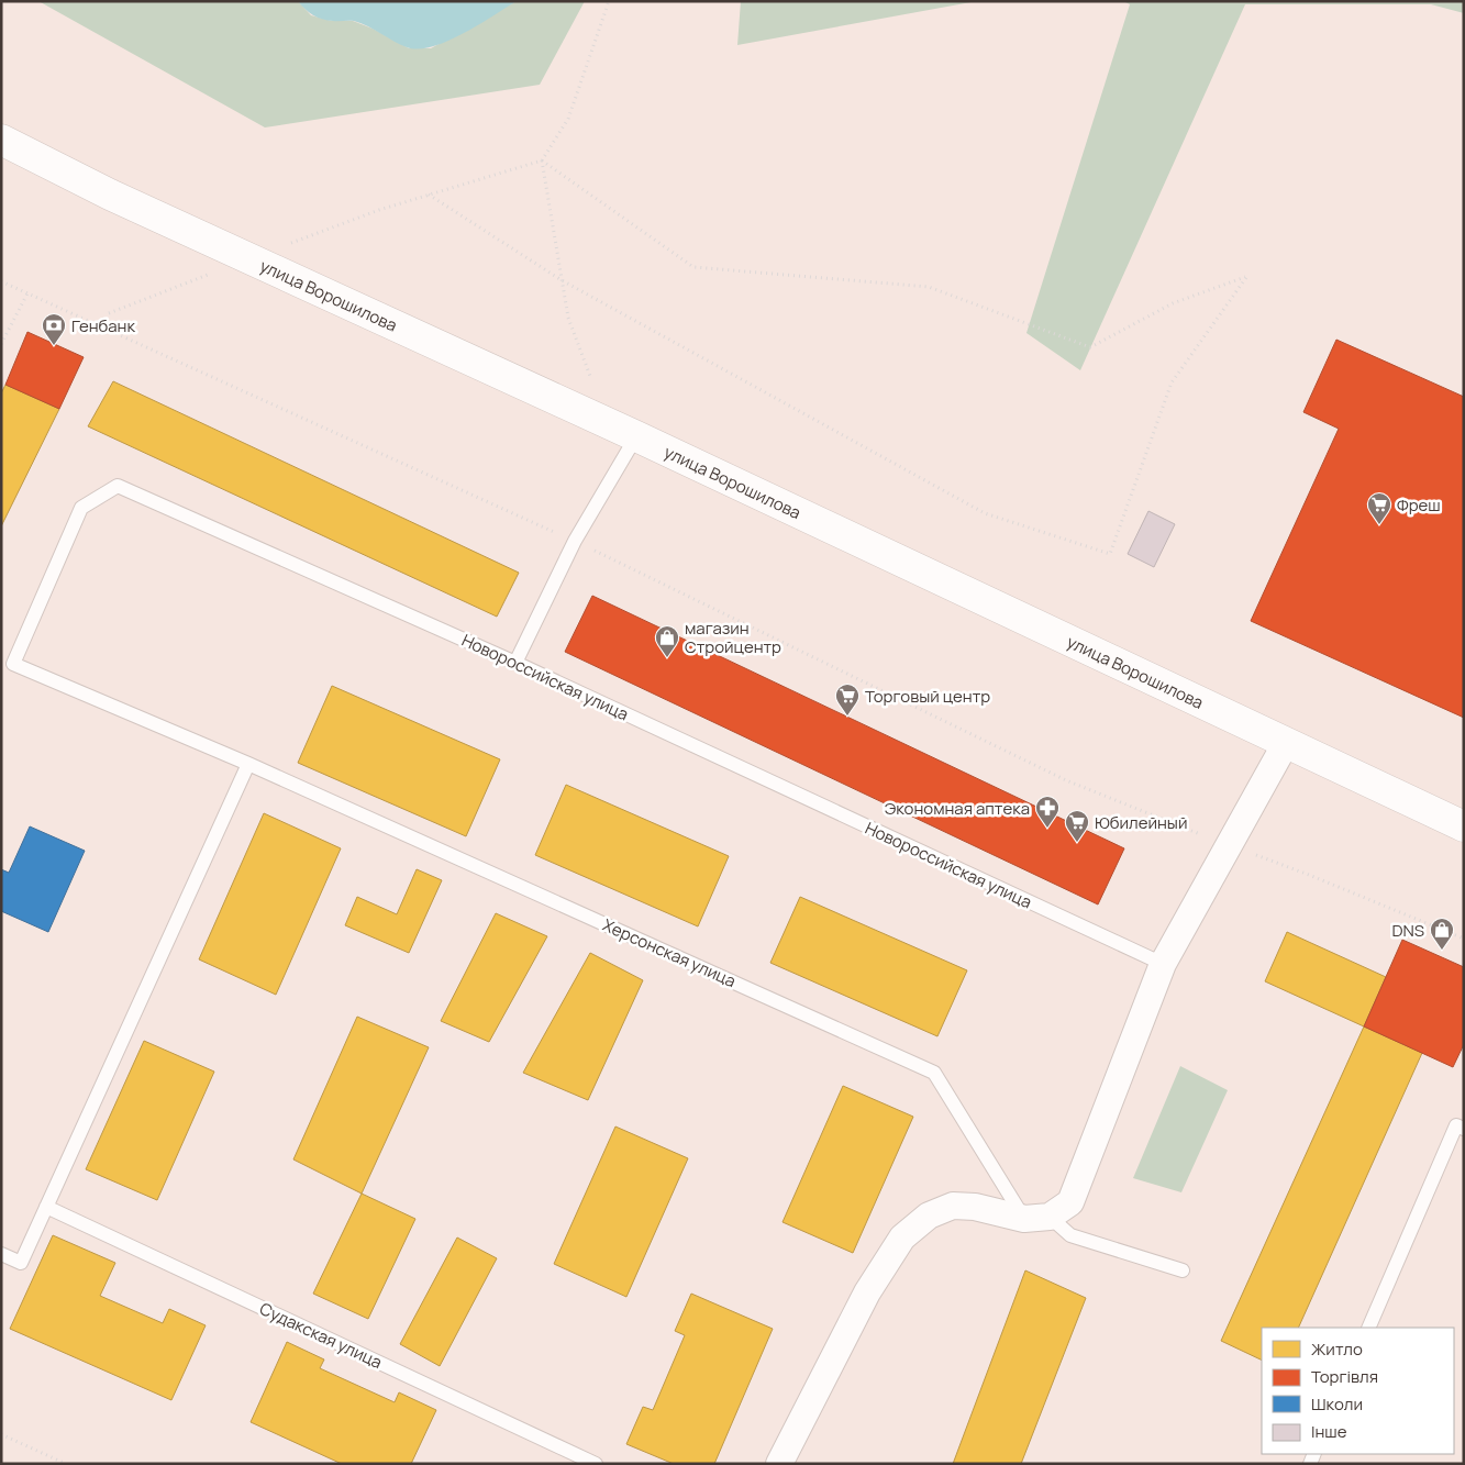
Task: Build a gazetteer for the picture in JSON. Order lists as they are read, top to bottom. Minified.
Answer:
{"streets":{"main road":["улица Ворошилова"],"lane":["Новороссийская улица","Херсонская улица","Судакская улица"]},"crossings":[["Новороссийская улица","Херсонская улица"]],"places":{"bank":["Генбанк"],"supermarket":["Фреш","Торговый центр","Юбилейный"],"shop":["магазин Стройцентр","DNS"],"pharmacy":["Экономная аптека"]},"legend":["Житло","Торгівля","Школи","Інше"]}
